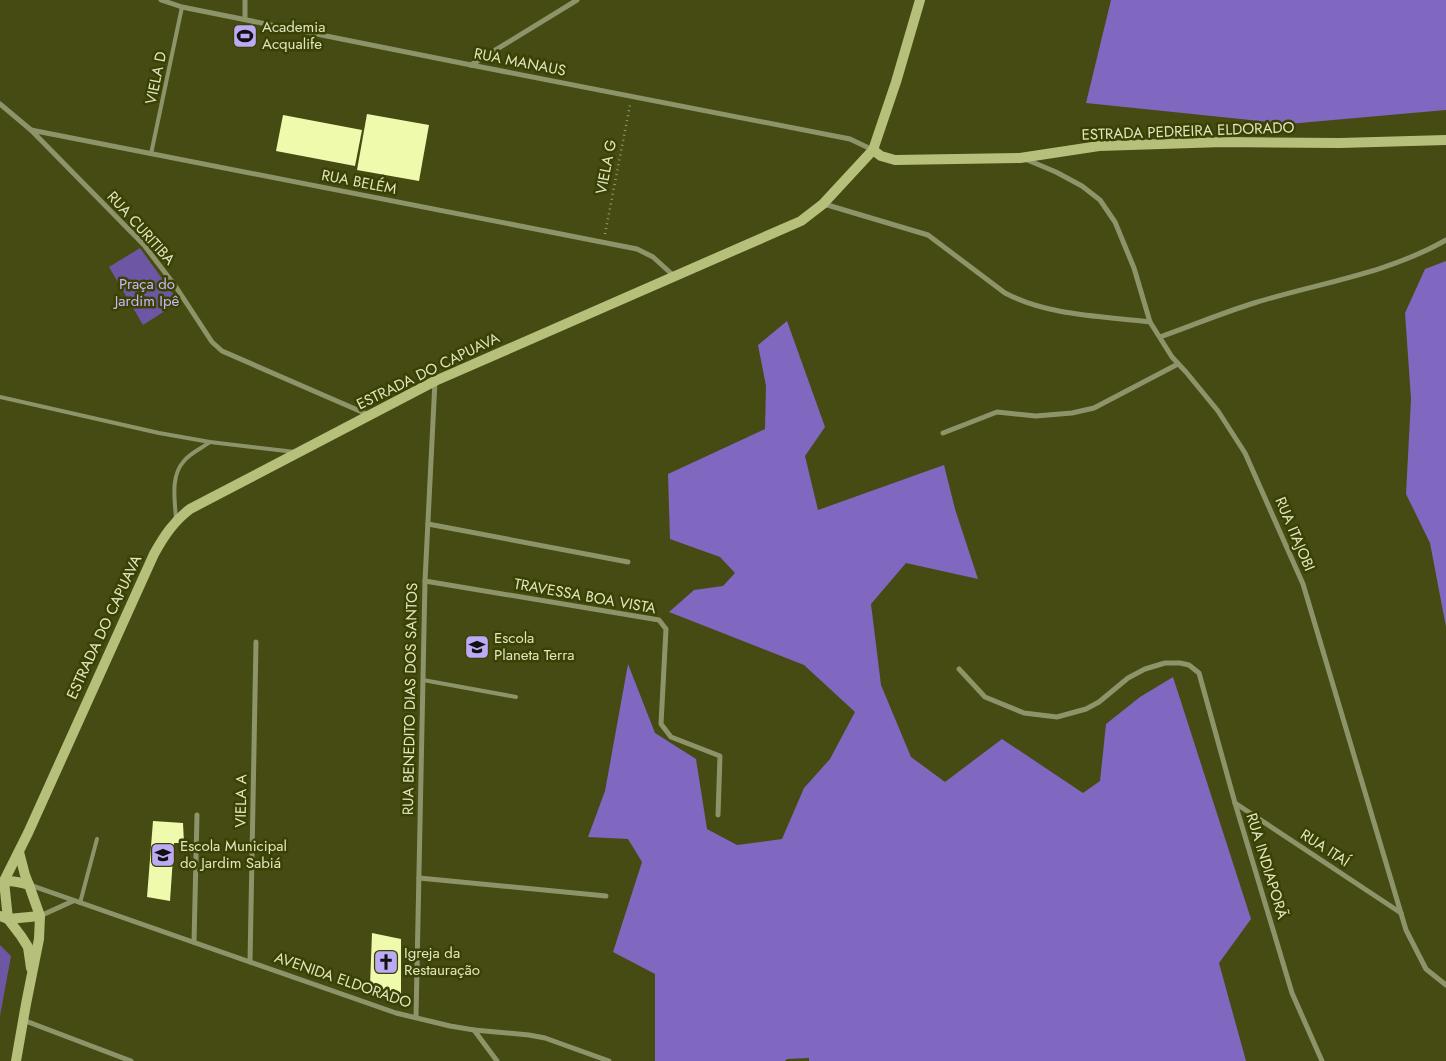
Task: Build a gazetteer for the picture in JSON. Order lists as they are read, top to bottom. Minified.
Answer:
{"streets":{"street":["RUA MANAUS","ESTRADA PEDREIRA ELDORADO","RUA BELÉM","RUA CURITIBA","ESTRADA DO CAPUAVA","RUA ITAJOBI","TRAVESSA BOA VISTA","RUA BENEDITO DIAS DOS SANTOS","VIELA A","RUA ITAÍ","RUA INDIAPORÃ","AVENIDA ELDORADO"],"lane":["VIELA D"],"path":["VIELA G"]},"crossings":[["RUA MANAUS","VIELA D"],["RUA MANAUS","ESTRADA PEDREIRA ELDORADO"],["RUA MANAUS","VIELA G"],["RUA MANAUS","ESTRADA DO CAPUAVA"],["VIELA D","RUA BELÉM"],["ESTRADA PEDREIRA ELDORADO","ESTRADA DO CAPUAVA"],["ESTRADA PEDREIRA ELDORADO","RUA ITAJOBI"],["VIELA G","RUA BELÉM"],["RUA BELÉM","RUA CURITIBA"],["RUA BELÉM","ESTRADA DO CAPUAVA"],["RUA CURITIBA","ESTRADA DO CAPUAVA"],["ESTRADA DO CAPUAVA","RUA BENEDITO DIAS DOS SANTOS"],["RUA ITAJOBI","RUA ITAÍ"],["TRAVESSA BOA VISTA","RUA BENEDITO DIAS DOS SANTOS"],["RUA BENEDITO DIAS DOS SANTOS","AVENIDA ELDORADO"],["VIELA A","AVENIDA ELDORADO"],["RUA ITAÍ","RUA INDIAPORÃ"]],"parks":["Praça do Jardim Ipê"],"places":{"sports":["Academia Acqualife"],"school or university":["Escola Planeta Terra","Escola Municipal do Jardim Sabiá"],"church":["Igreja da Restauração"]}}
